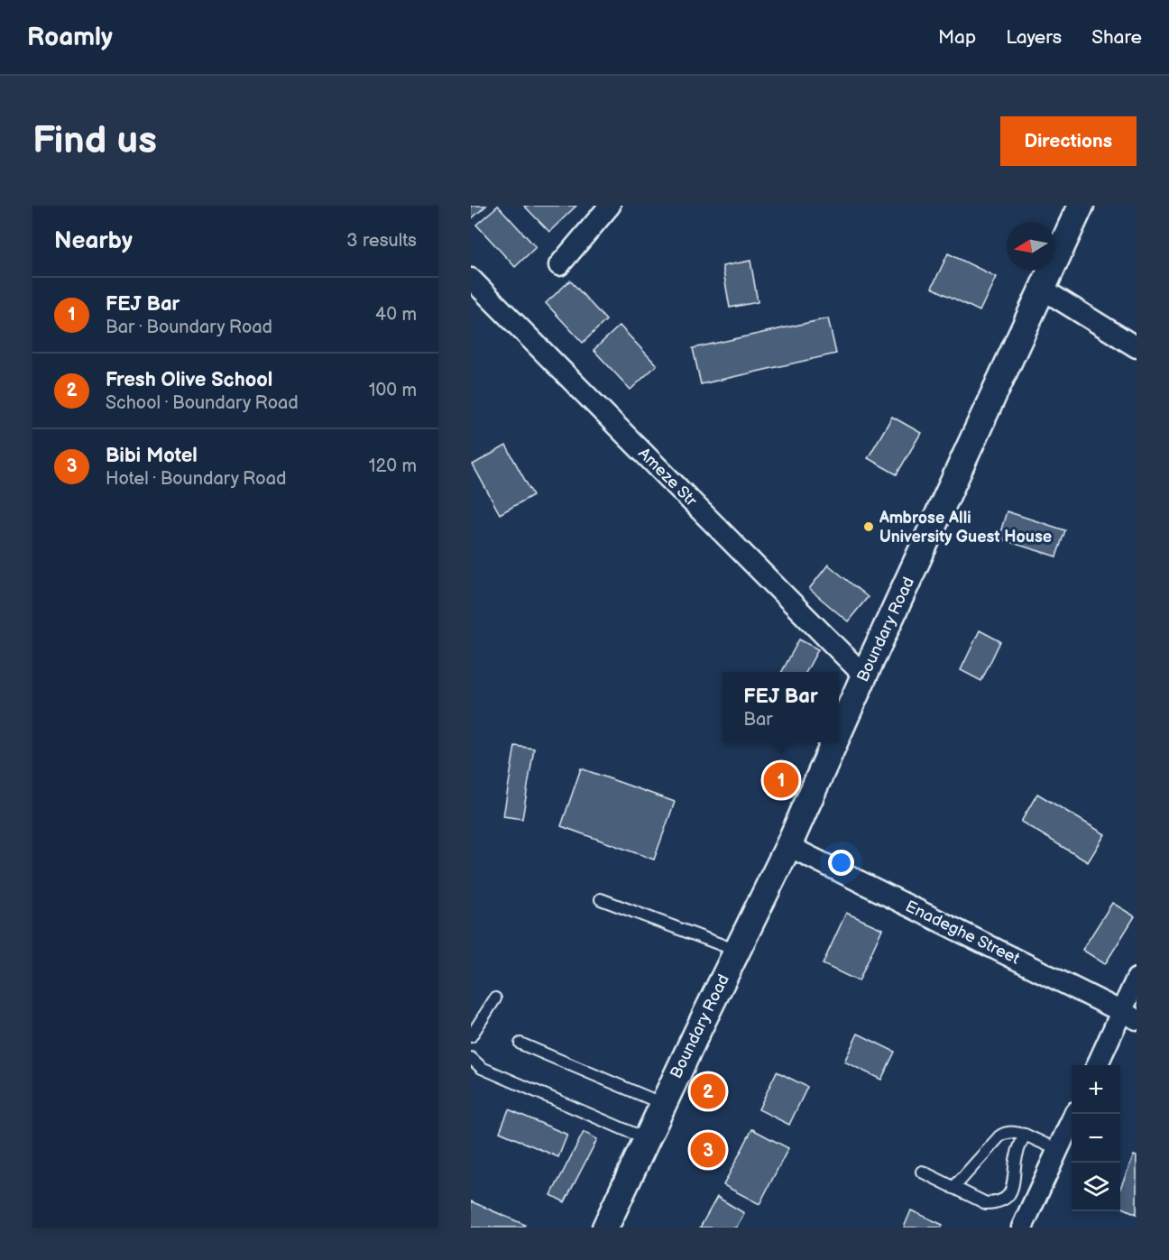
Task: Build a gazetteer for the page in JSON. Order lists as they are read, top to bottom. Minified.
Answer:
{"streets":{"street":["Ameze Str","Boundary Road","Enadeghe Street"]},"crossings":[["Ameze Str","Boundary Road"],["Boundary Road","Enadeghe Street"]],"places":["Ambrose Alli University Guest House"],"north":"left","page":{"header":"Roamly","nav":["Map","Layers","Share"],"buttons":"Directions","title":"Find us","heading":["Nearby","3 results"],"list":[{"mark":"1","name":"FEJ Bar","note":"Bar · Boundary Road","value":"40 m"},{"mark":"2","name":"Fresh Olive School","note":"School · Boundary Road","value":"100 m"},{"mark":"3","name":"Bibi Motel","note":"Hotel · Boundary Road","value":"120 m"}],"popup":["FEJ Bar","Bar"],"pins":["1","2","3"],"map_buttons":["+","−"]}}
